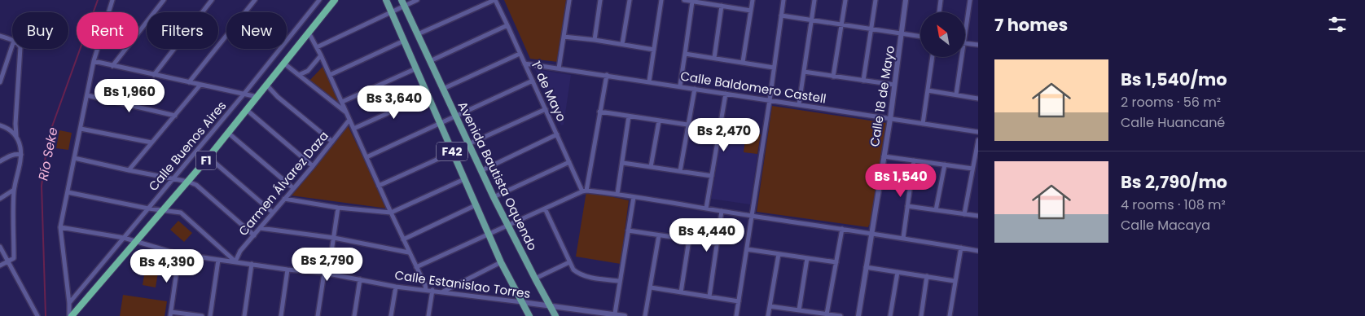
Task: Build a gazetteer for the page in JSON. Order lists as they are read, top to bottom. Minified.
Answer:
{"streets":{"highway":["F1"],"main road":["F42","Avenida Bautista Oquendo"],"street":["Calle Baldomero Castell","1º de Mayo","Calle 18 de Mayo","Calle Buenos Aires","Carmen Álvarez Daza","Calle Estanislao Torres"]},"crossings":[["Calle Baldomero Castell","1º de Mayo"],["Calle Baldomero Castell","Calle 18 de Mayo"],["Calle Buenos Aires","Calle Estanislao Torres"],["F42","Calle Estanislao Torres"],["F1","Calle Estanislao Torres"],["Avenida Bautista Oquendo","Calle Estanislao Torres"],["Carmen Álvarez Daza","Calle Estanislao Torres"]],"water":["Río Seke"],"north":"top left","page":{"heading":"7 homes","chip":["Buy","Rent","Filters","New"],"list":[{"name":"Bs 1,540/mo","note":"2 rooms · 56 m² · Calle Huancané"},{"name":"Bs 2,790/mo","note":"4 rooms · 108 m² · Calle Macaya"}],"price":["Bs 1,960","Bs 3,640","Bs 2,470","Bs 1,540","Bs 4,440","Bs 2,790","Bs 4,390"]}}
